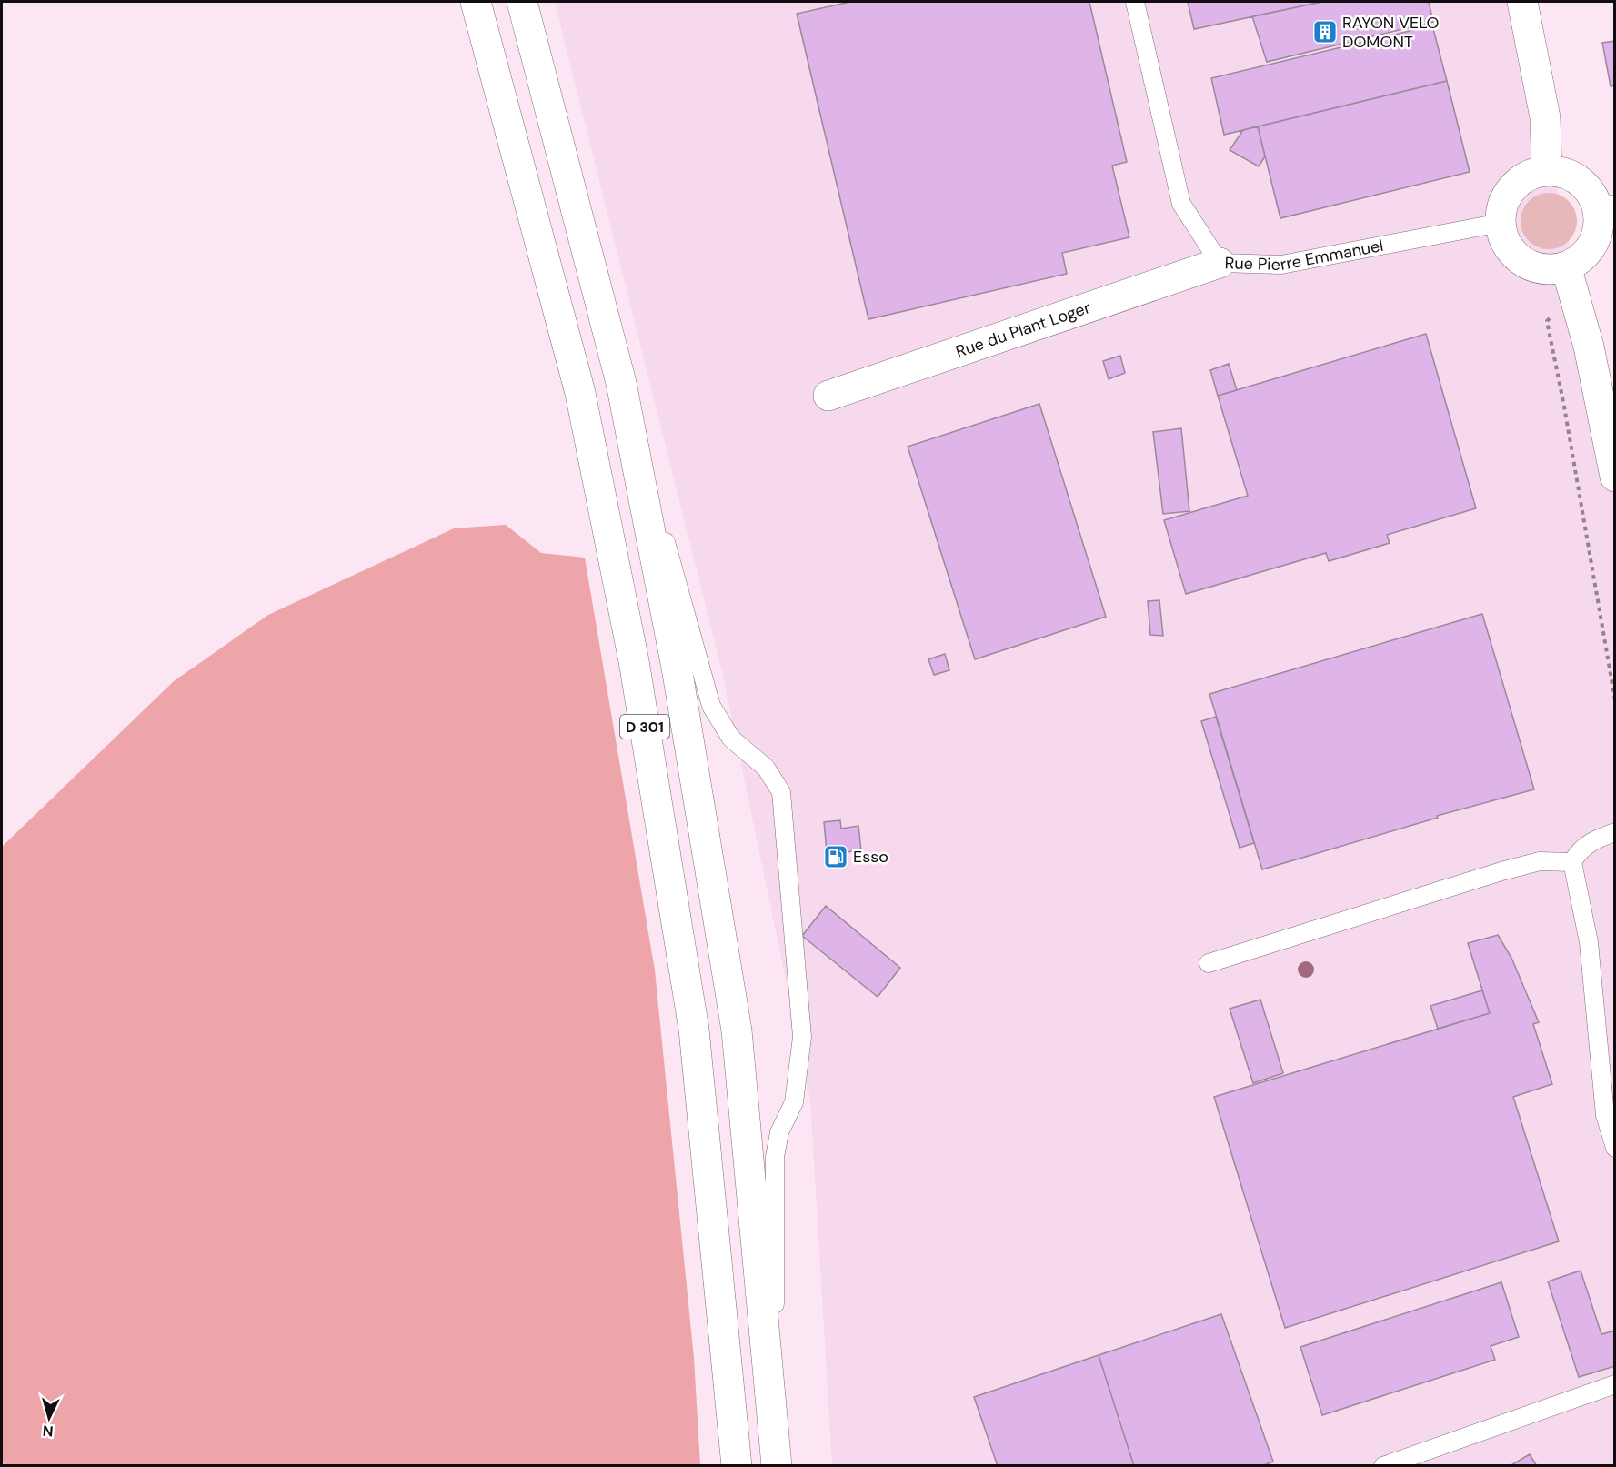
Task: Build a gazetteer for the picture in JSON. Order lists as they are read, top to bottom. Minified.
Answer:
{"streets":{"main road":["Rue du Plant Loger","D 301"],"lane":["Rue Pierre Emmanuel"]},"crossings":[["Rue Pierre Emmanuel","Rue du Plant Loger"]],"places":{"building":["RAYON VELO DOMONT"],"fuel station":["Esso"]},"north":"bottom"}
